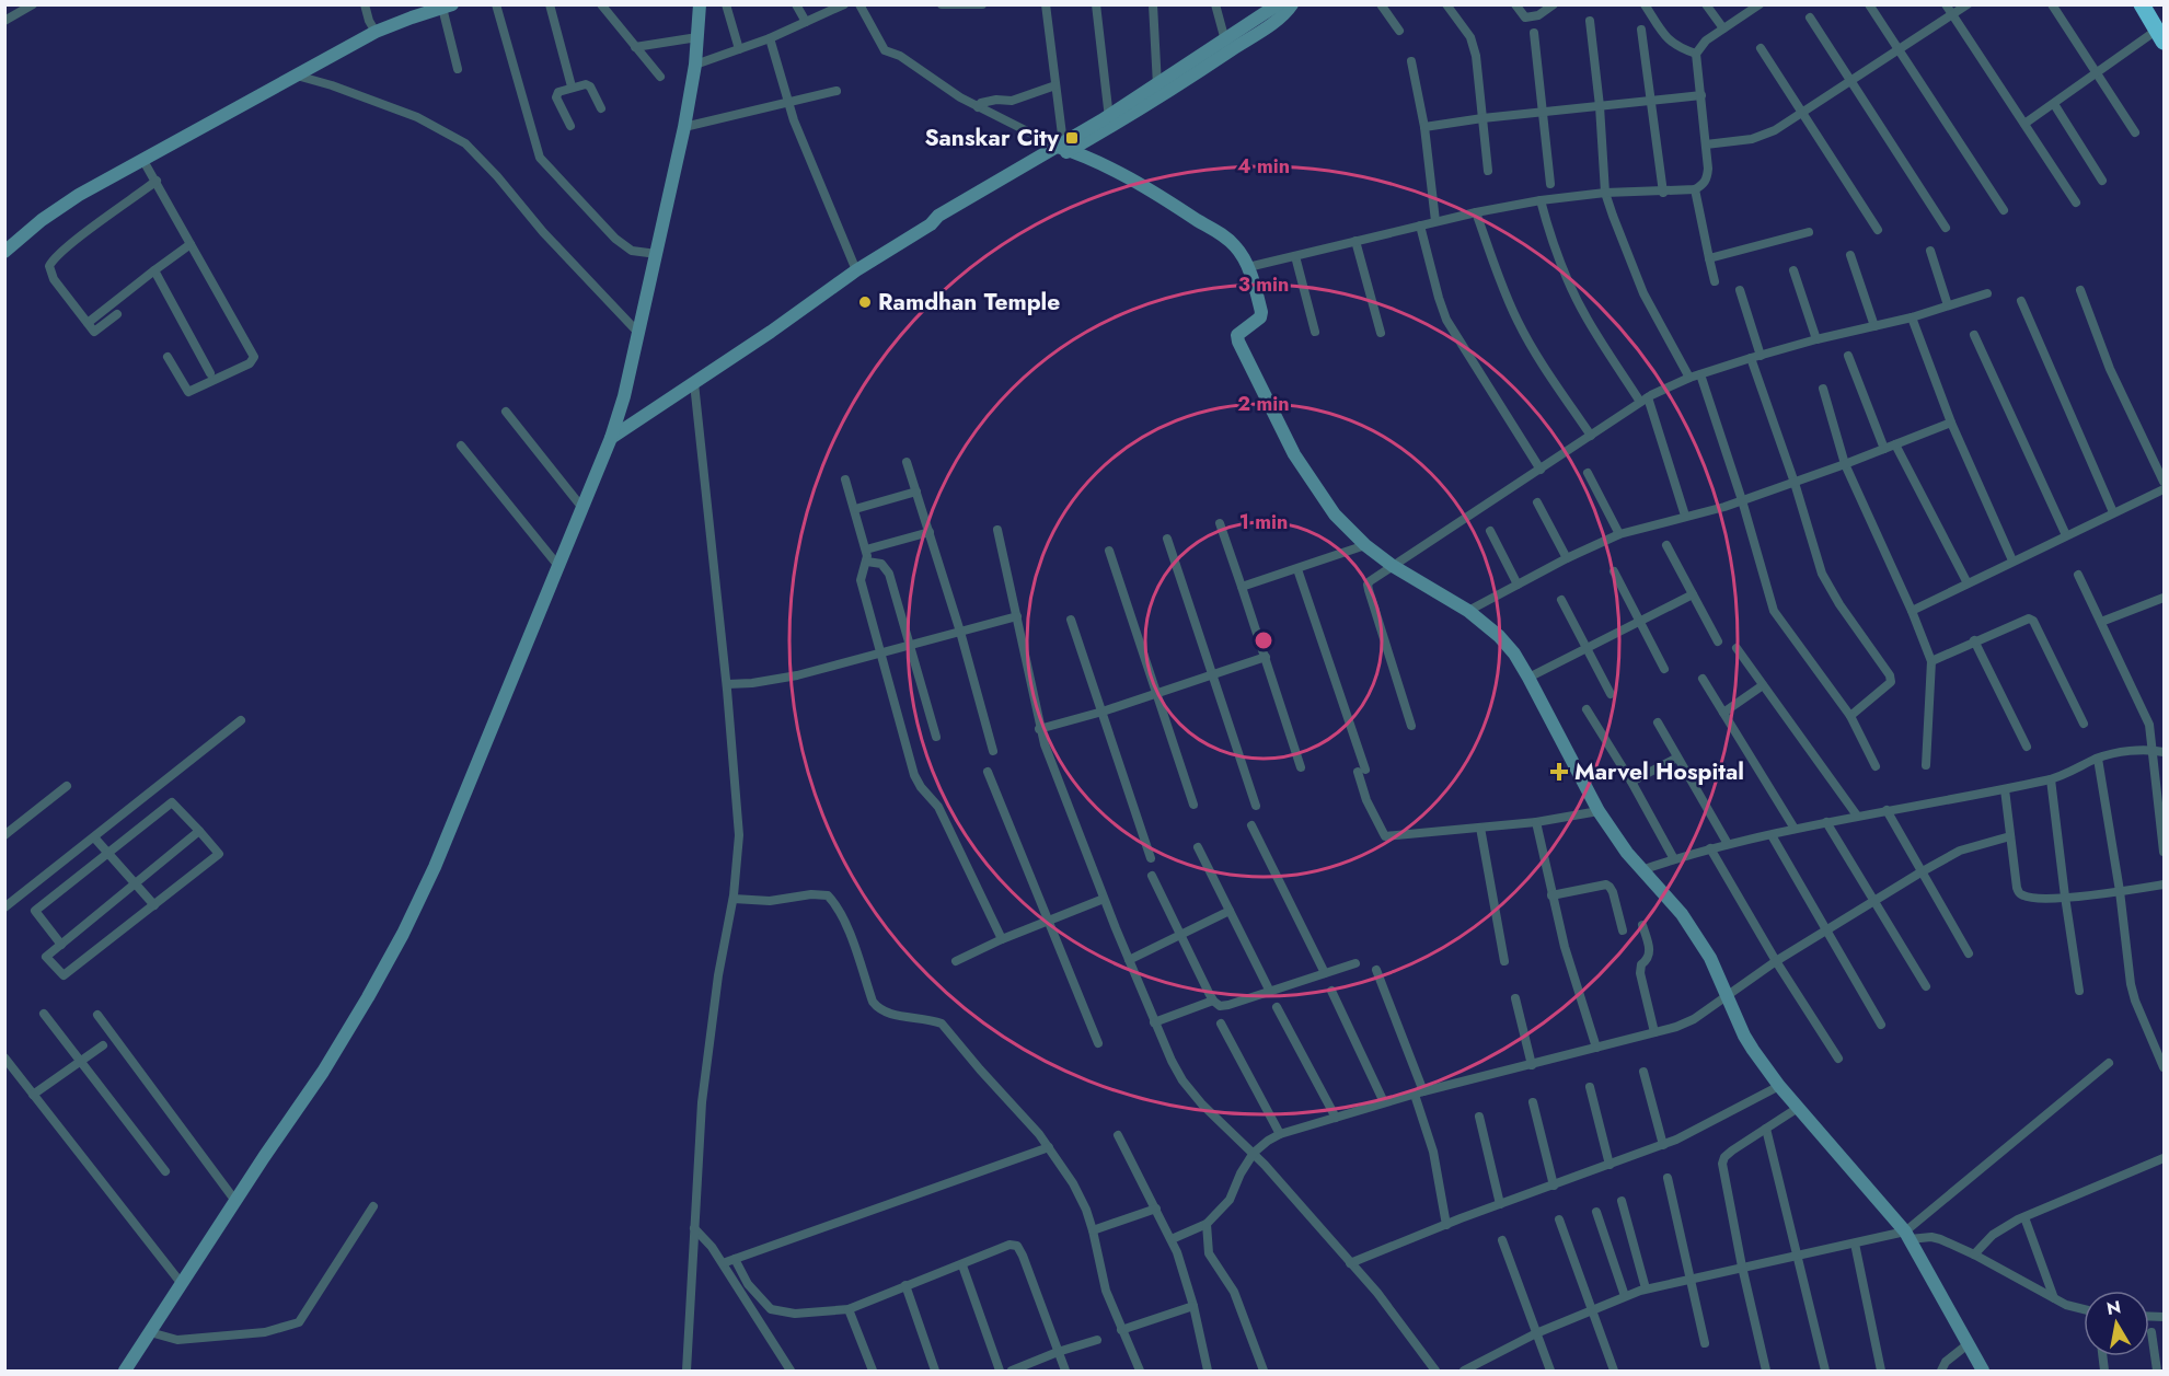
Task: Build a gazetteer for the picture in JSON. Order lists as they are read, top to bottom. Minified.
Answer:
{"places":{"transit":["Sanskar City"],"other":["Ramdhan Temple"],"health":["Marvel Hospital"]},"north":"top","rings":["4 min","3 min","2 min","1 min"]}
